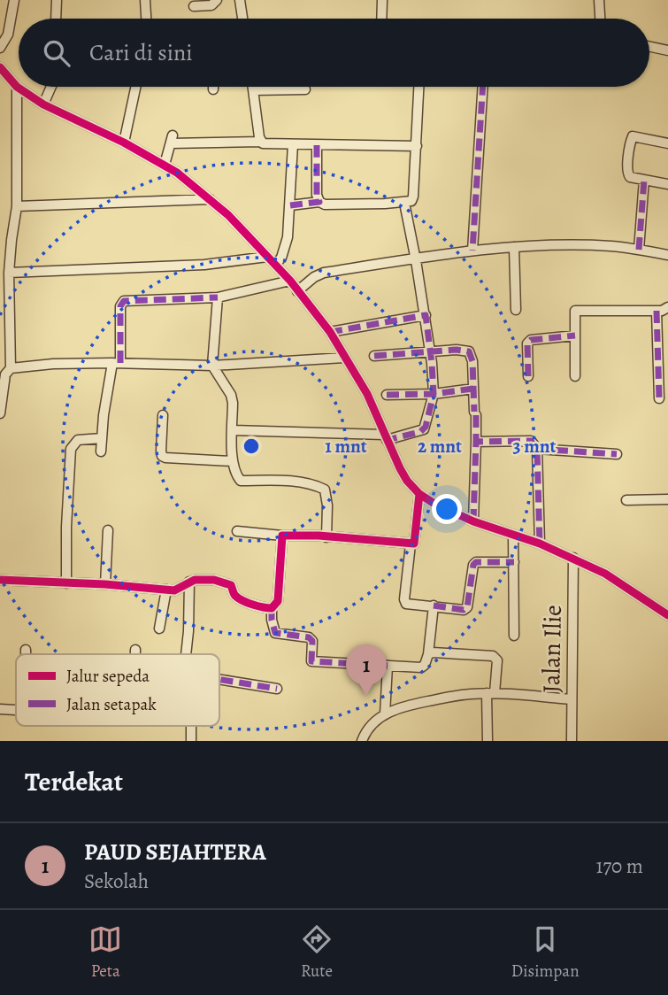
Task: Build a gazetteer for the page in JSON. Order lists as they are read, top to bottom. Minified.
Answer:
{"streets":{"street":["Jalan Ilie"]},"legend":["Jalur sepeda","Jalan setapak"],"page":{"search":"Cari di sini","pins":"1","heading":"Terdekat","list":[{"mark":"1","name":"PAUD SEJAHTERA","note":"Sekolah","value":"170 m"}],"nav":["Peta","Rute","Disimpan"]},"rings":["1 mnt","2 mnt","3 mnt"]}
